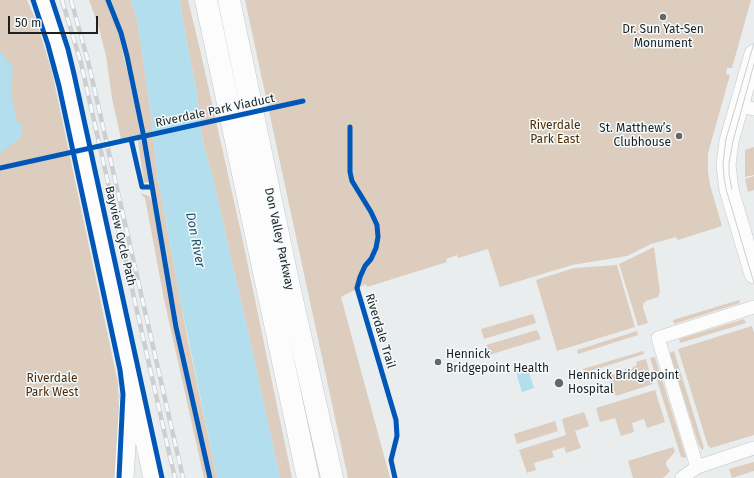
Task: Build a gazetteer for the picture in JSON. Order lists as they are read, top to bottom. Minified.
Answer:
{"streets":{"highway":["Don Valley Parkway"],"cycle path":["Riverdale Park Viaduct","Bayview Cycle Path","Riverdale Trail"]},"water":["Don River"],"parks":["Riverdale Park East","Riverdale Park West"],"places":["Dr. Sun Yat-Sen Monument","St. Matthew’s Clubhouse","Hennick Bridgepoint Health","Hennick Bridgepoint Hospital"],"scale_bar":"50 m"}
